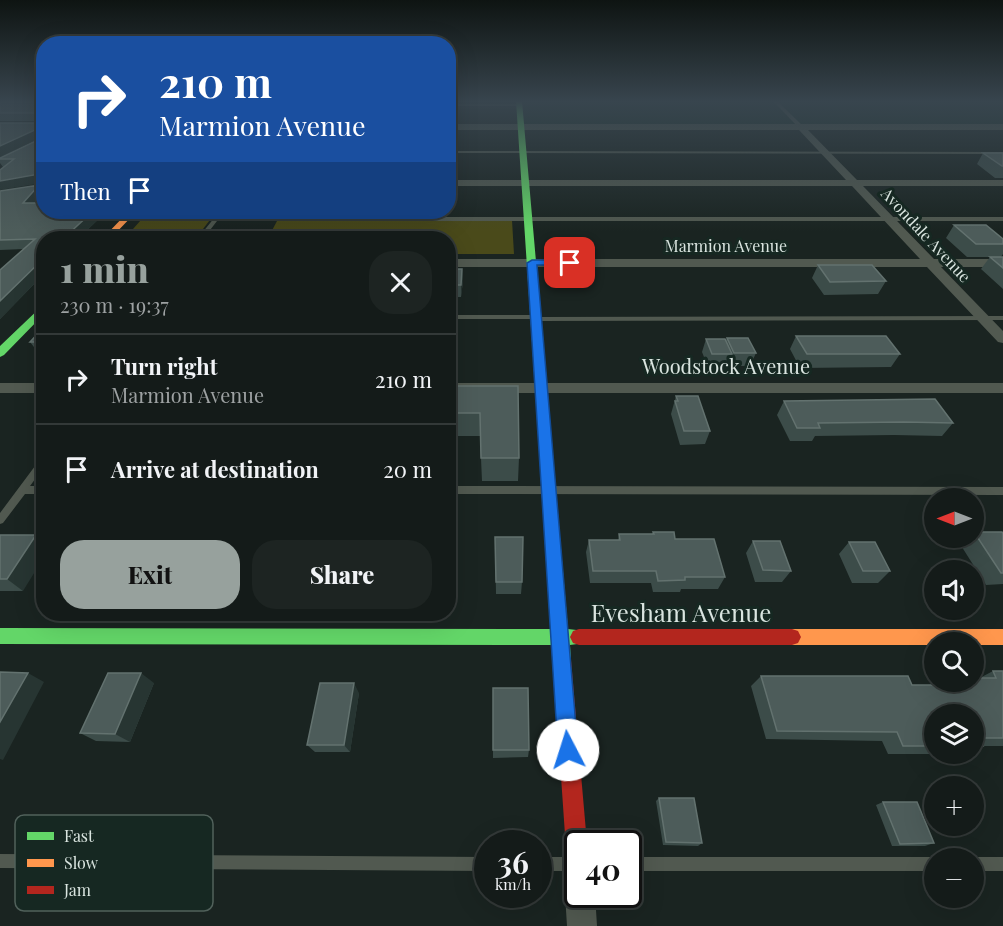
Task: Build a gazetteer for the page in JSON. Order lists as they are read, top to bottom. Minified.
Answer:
{"streets":{"street":["Avondale Avenue","Marmion Avenue","Woodstock Avenue","Evesham Avenue"]},"crossings":[["Avondale Avenue","Marmion Avenue"]],"legend":["Fast","Slow","Jam"],"north":"left","page":{"turn":["210 m","Marmion Avenue"],"then":"Then","heading":["1 min","230 m · 19:37"],"list":[{"name":"Turn right","note":"Marmion Avenue","value":"210 m"},{"name":"Arrive at destination","value":"20 m"}],"map_buttons":["+","−"],"buttons":["Exit","Share"],"speed":"36 km/h","limit":"40"}}
